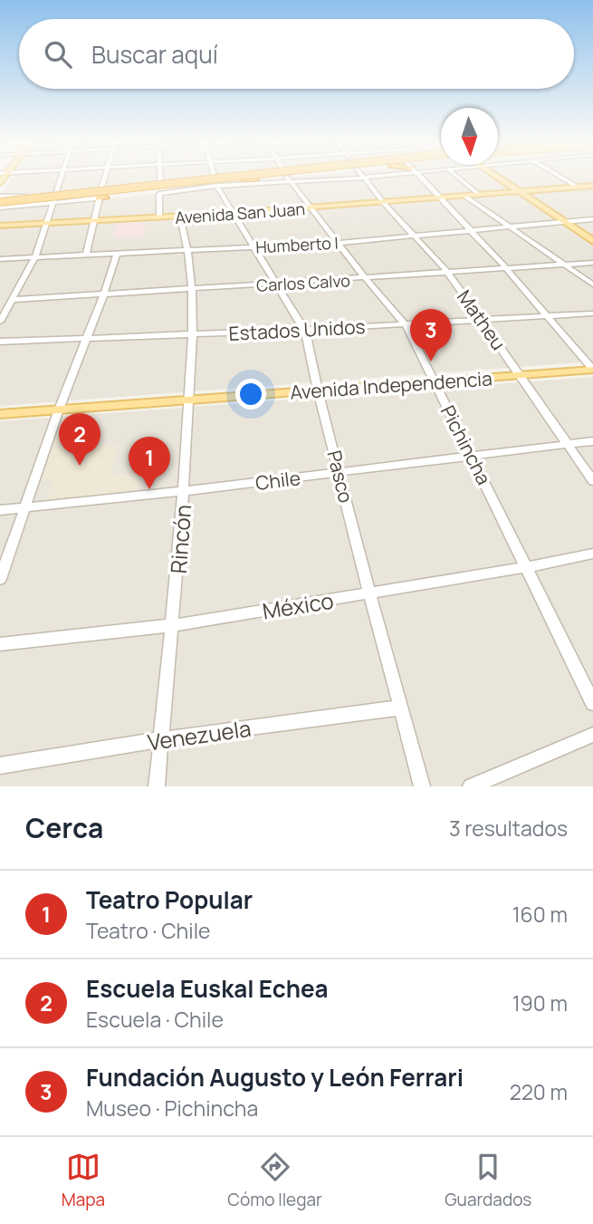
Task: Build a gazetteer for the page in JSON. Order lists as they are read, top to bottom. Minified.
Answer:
{"streets":{"main road":["Avenida San Juan","Avenida Independencia"],"street":["Humberto I","Carlos Calvo","Matheu","Estados Unidos","Pichincha","Pasco","Chile","Rincón","México","Venezuela"]},"crossings":[["Avenida San Juan","Matheu"],["Avenida San Juan","Pichincha"],["Avenida San Juan","Pasco"],["Avenida San Juan","Rincón"],["Humberto I","Matheu"],["Humberto I","Pichincha"],["Humberto I","Pasco"],["Humberto I","Rincón"],["Carlos Calvo","Matheu"],["Carlos Calvo","Pichincha"],["Carlos Calvo","Pasco"],["Carlos Calvo","Rincón"],["Matheu","Estados Unidos"],["Matheu","Avenida Independencia"],["Matheu","Chile"],["Estados Unidos","Pichincha"],["Estados Unidos","Pasco"],["Estados Unidos","Rincón"],["Avenida Independencia","Pichincha"],["Avenida Independencia","Pasco"],["Avenida Independencia","Rincón"],["Pichincha","Chile"],["Pichincha","México"],["Pasco","Chile"],["Pasco","México"],["Pasco","Venezuela"],["Chile","Rincón"],["Rincón","México"],["Rincón","Venezuela"]],"north":"bottom","page":{"search":"Buscar aquí","pins":["3","2","1"],"heading":["Cerca","3 resultados"],"list":[{"mark":"1","name":"Teatro Popular","note":"Teatro · Chile","value":"160 m"},{"mark":"2","name":"Escuela Euskal Echea","note":"Escuela · Chile","value":"190 m"},{"mark":"3","name":"Fundación Augusto y León Ferrari","note":"Museo · Pichincha","value":"220 m"}],"nav":["Mapa","Cómo llegar","Guardados"]}}
